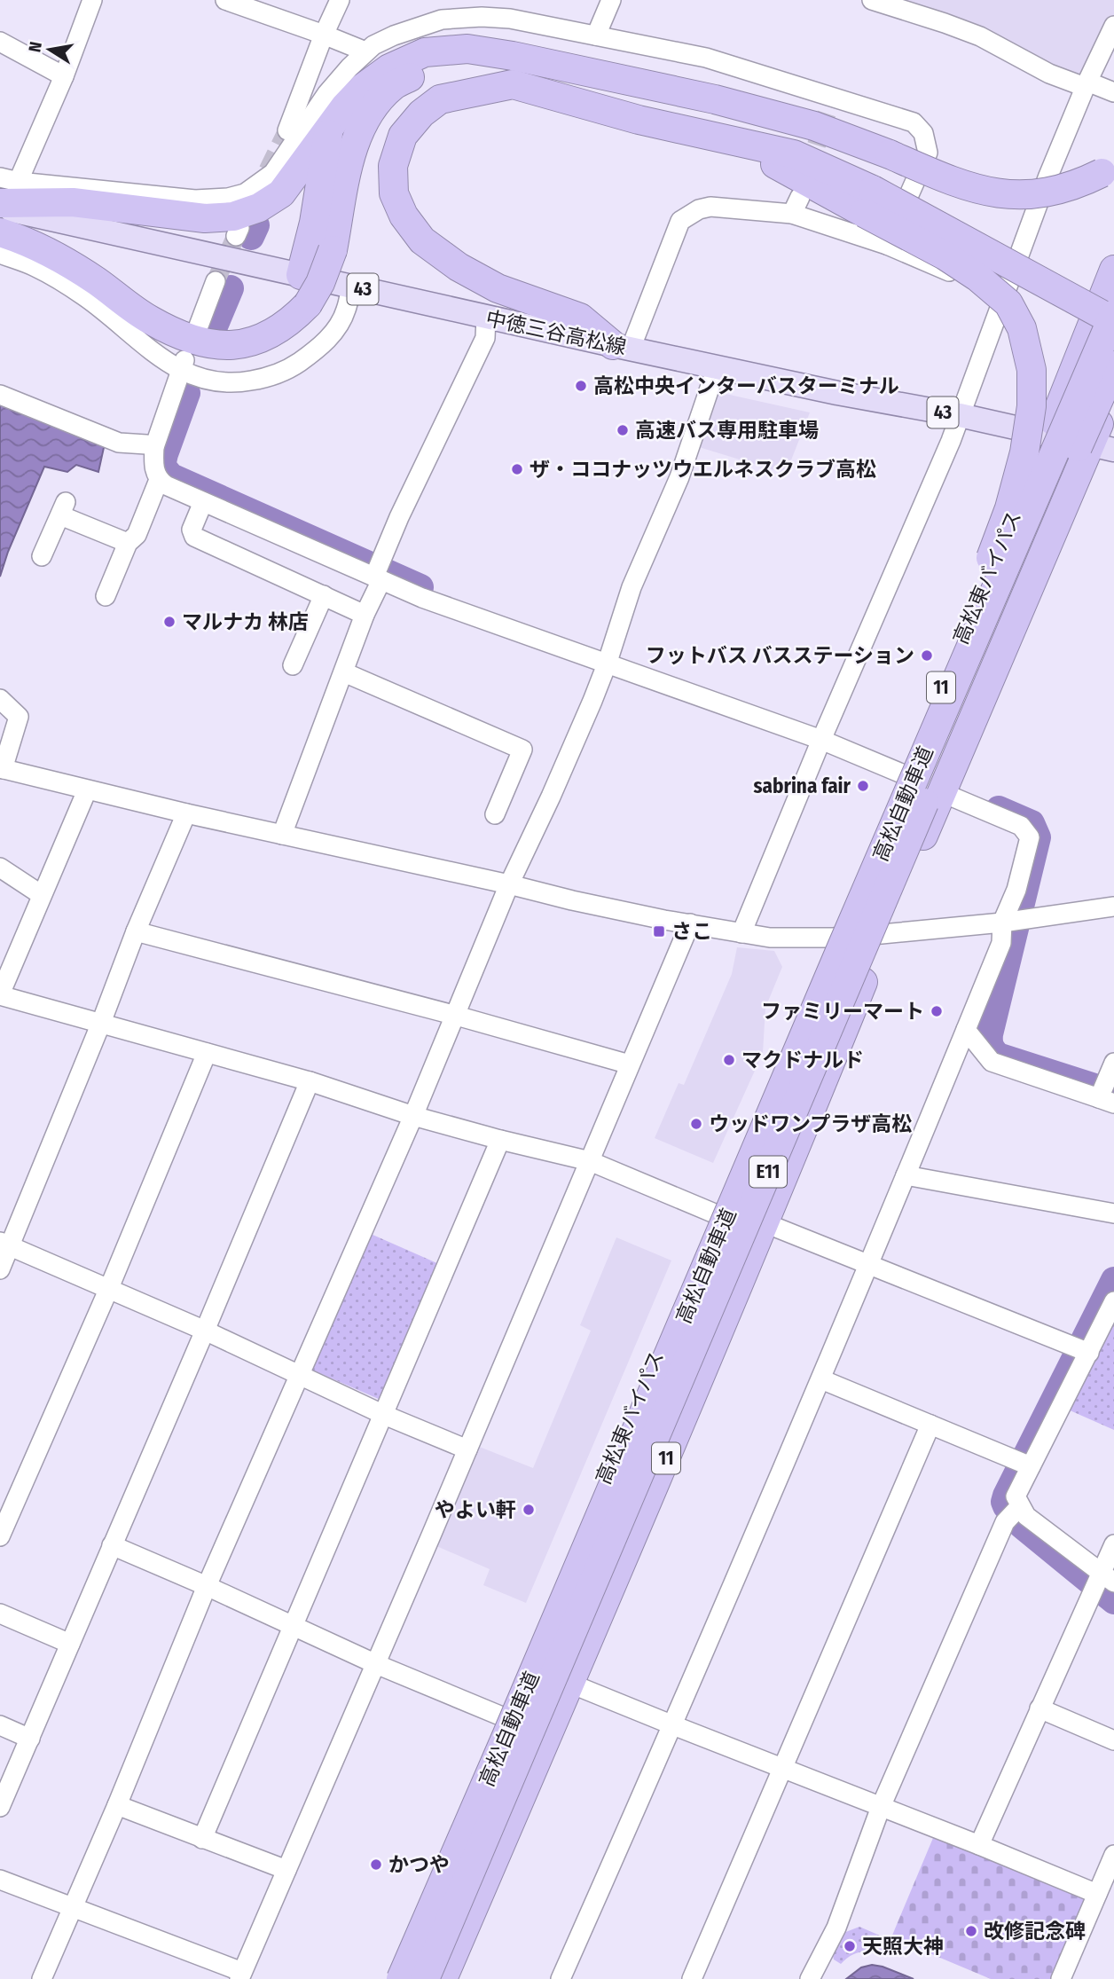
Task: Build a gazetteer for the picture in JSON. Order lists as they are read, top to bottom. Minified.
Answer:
{"streets":{"highway":["高松東バイパス","11","高松自動車道","E11"],"main road":["43","中徳三谷高松線"]},"crossings":[["中徳三谷高松線","高松東バイパス"],["中徳三谷高松線","11"]],"places":{"other":["高松中央インターバスターミナル","高速バス専用駐車場","ザ・ココナッツウエルネスクラブ高松","マルナカ 林店","フットバス バスステーション","sabrina fair","ファミリーマート","マクドナルド","ウッドワンプラザ高松","やよい軒","かつや","改修記念碑","天照大神"],"transit":["さこ"]},"north":"left"}
